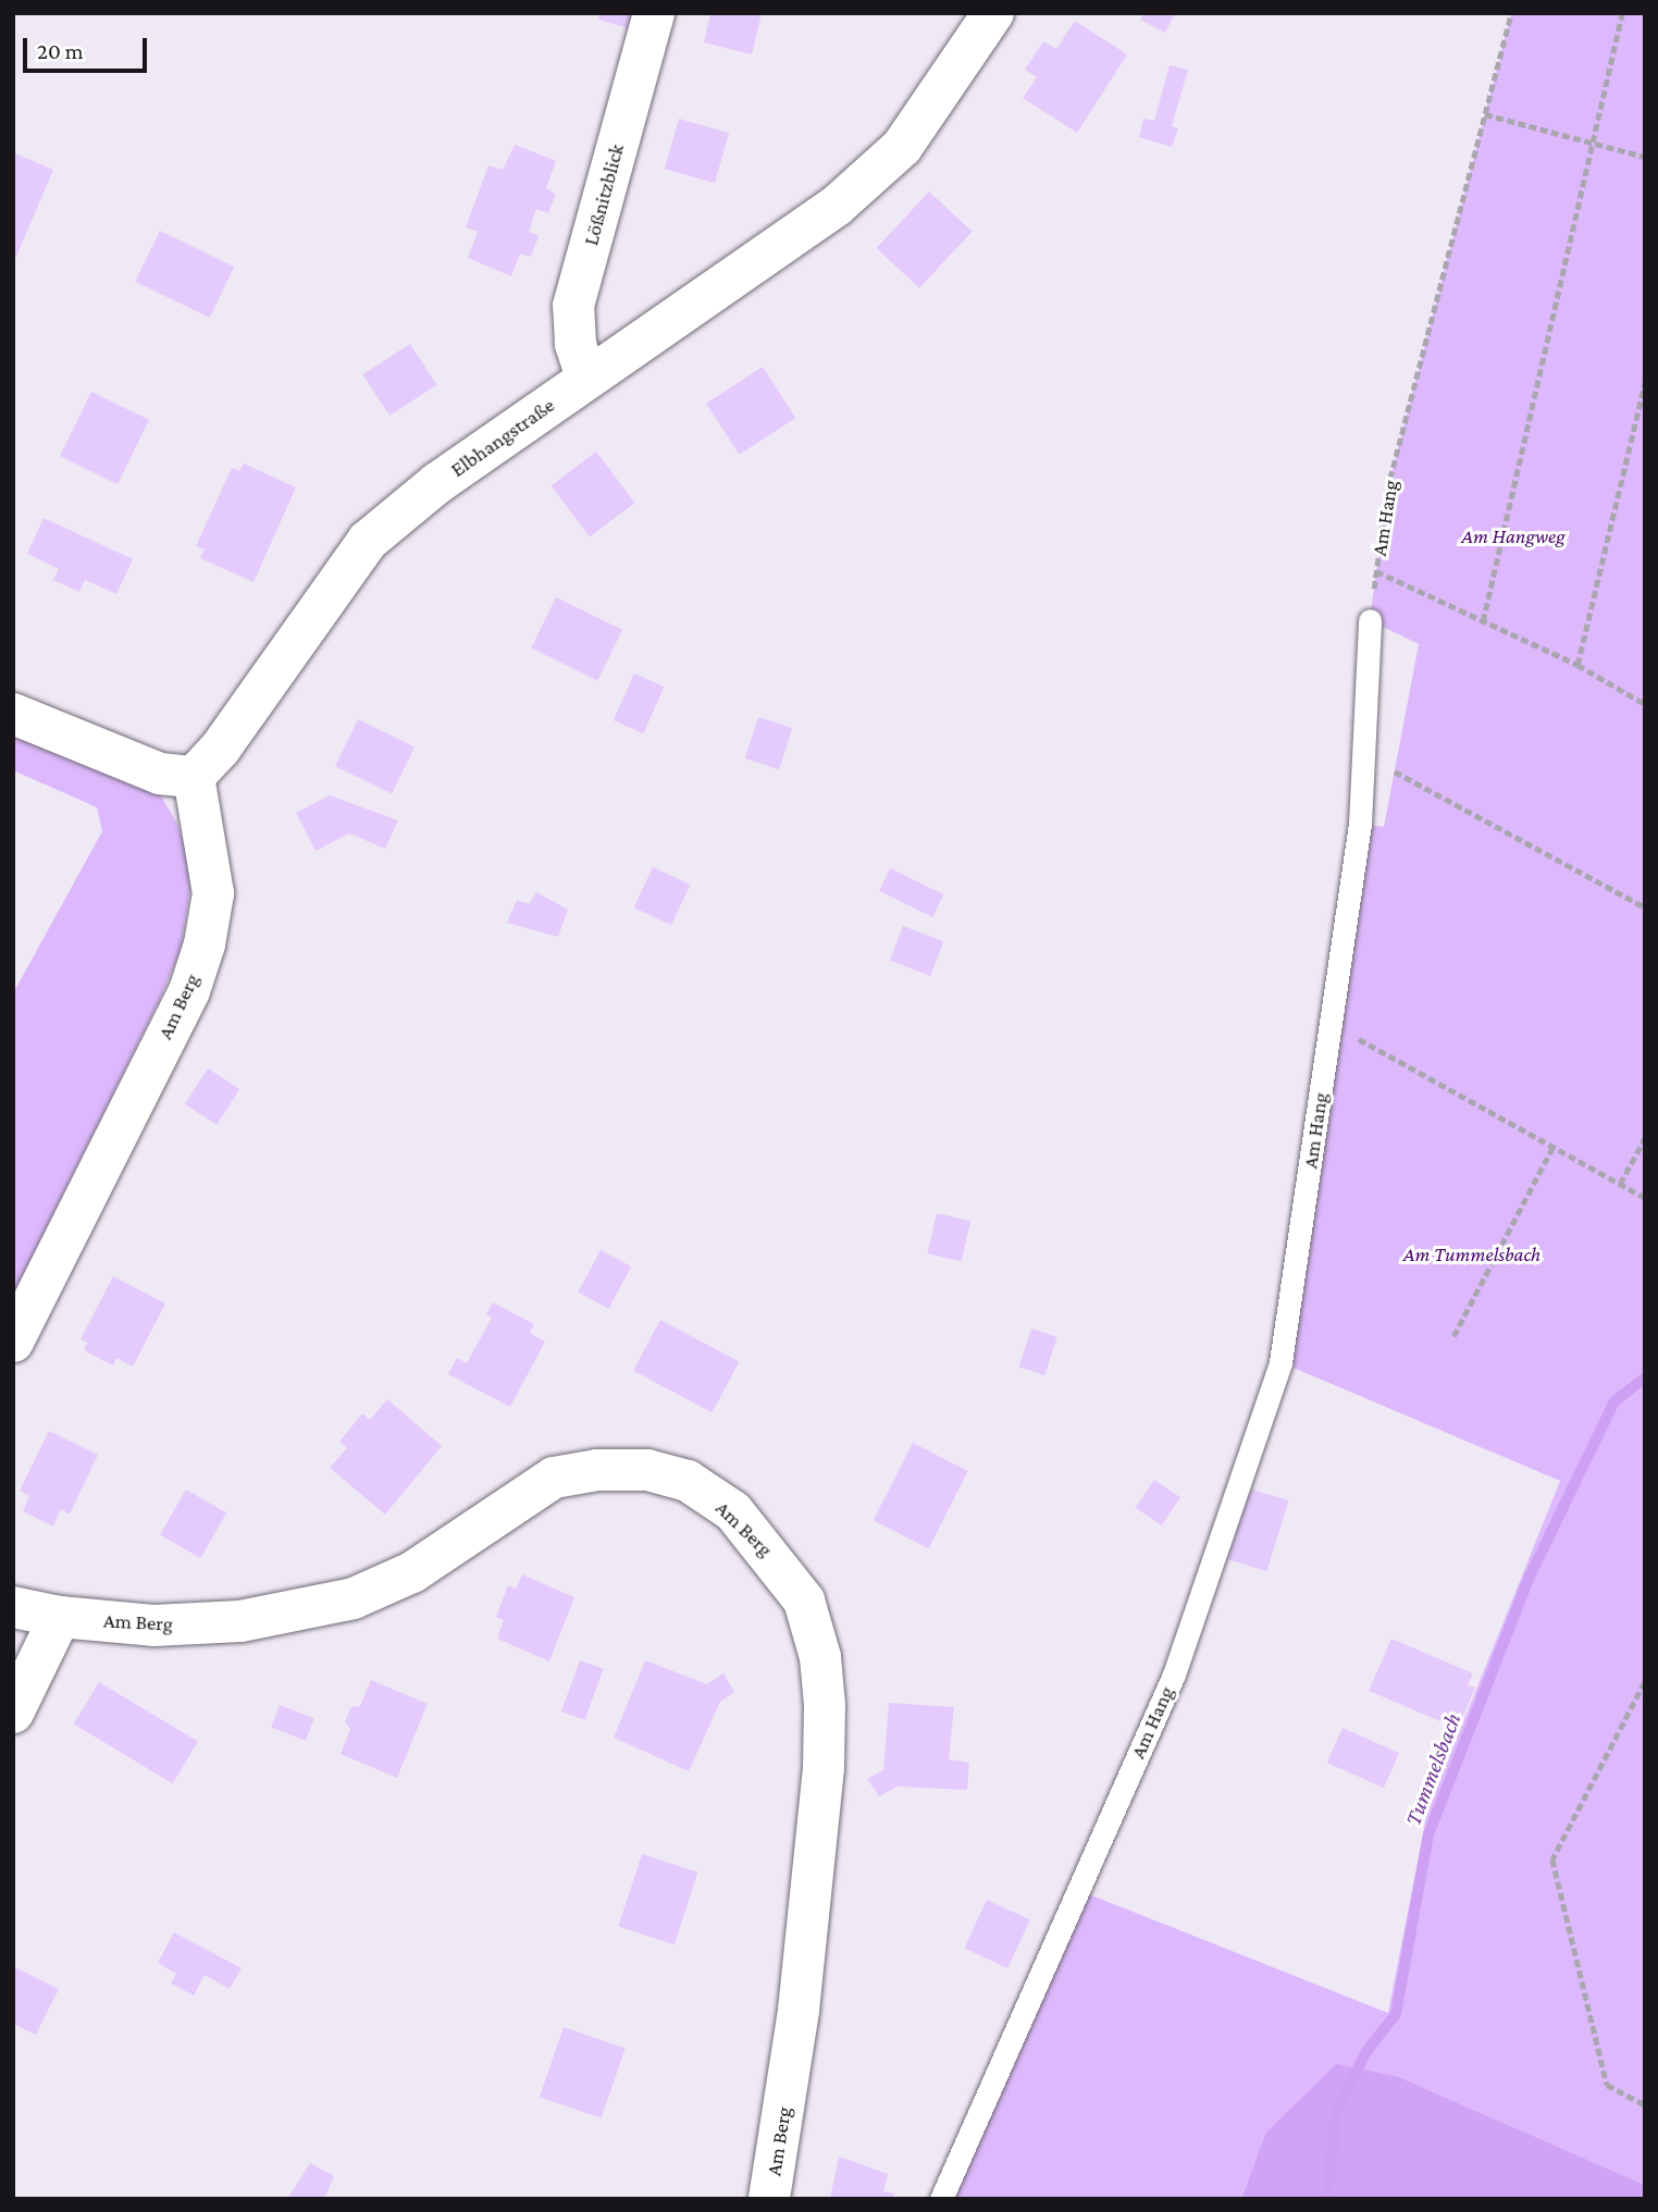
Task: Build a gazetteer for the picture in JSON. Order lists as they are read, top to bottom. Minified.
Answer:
{"streets":{"street":["Lößnitzblick","Elbhangstraße","Am Berg"],"lane":["Am Hang"]},"crossings":[["Lößnitzblick","Elbhangstraße"],["Elbhangstraße","Am Berg"]],"water":["Tummelsbach"],"parks":["Am Hangweg","Am Tummelsbach"],"scale_bar":"20 m"}
